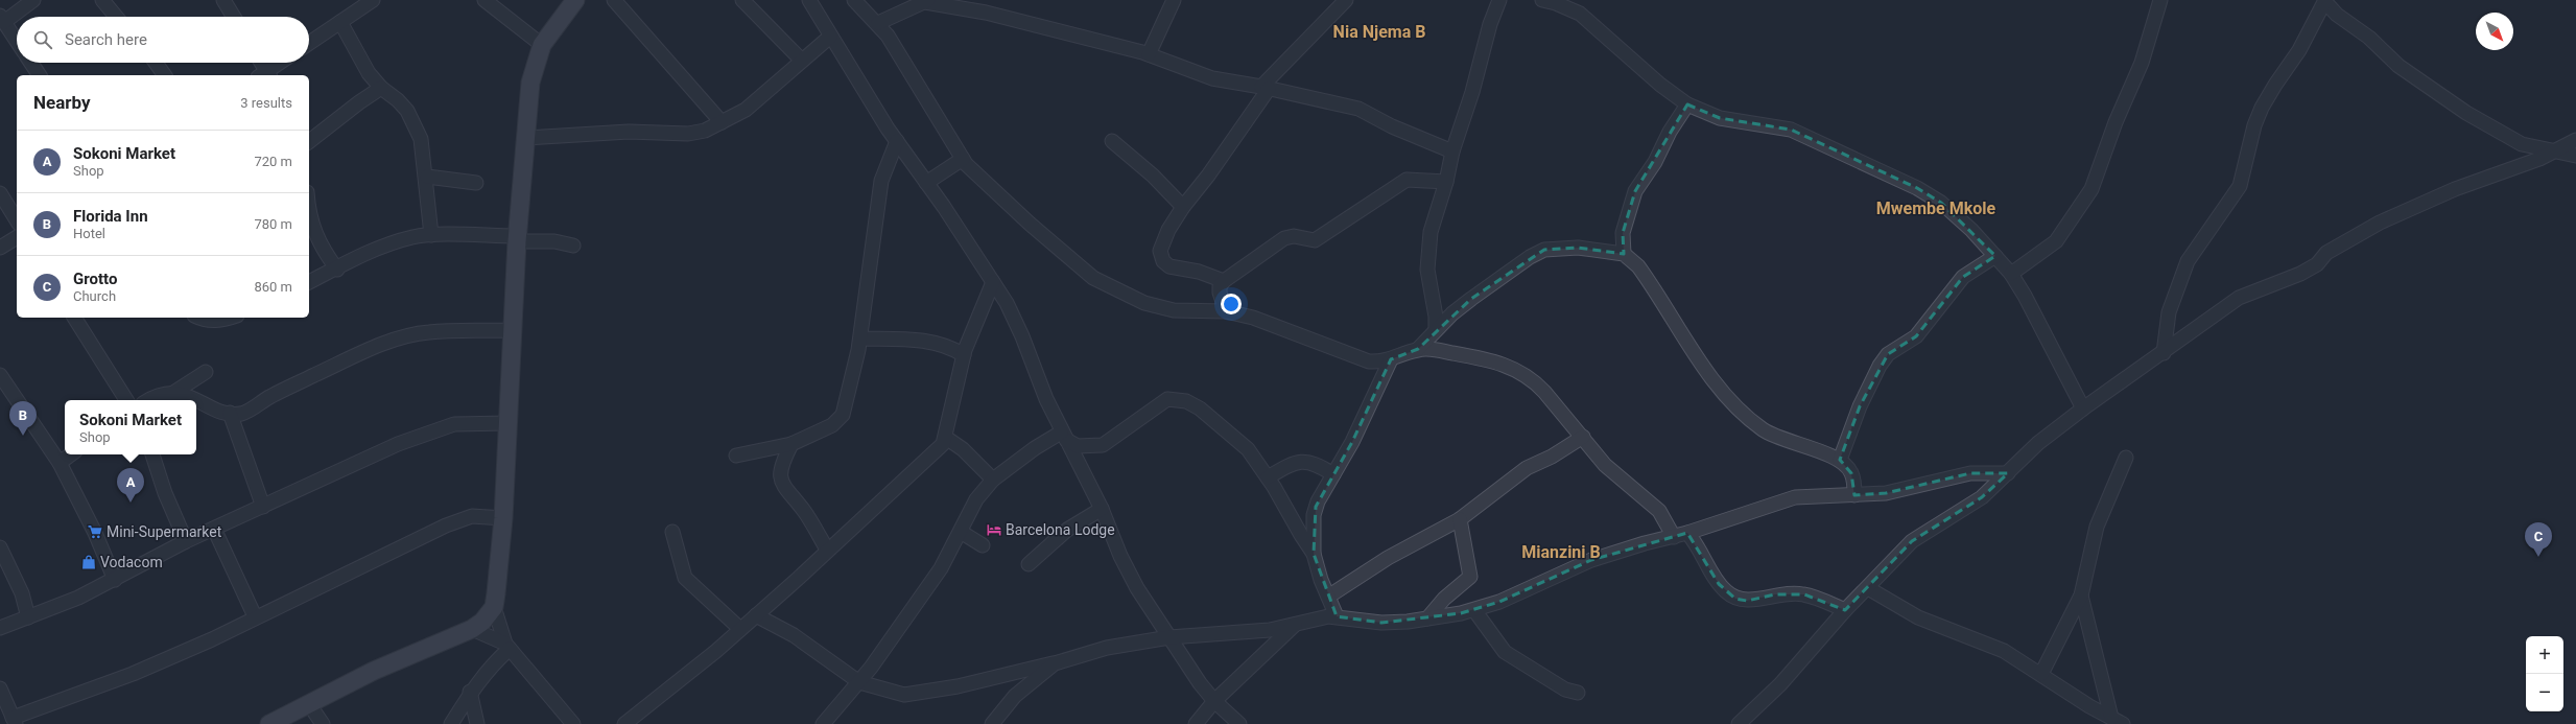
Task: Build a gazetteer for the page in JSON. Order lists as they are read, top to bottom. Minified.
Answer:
{"districts":["Nia Njema B","Mwembe Mkole","Mianzini B"],"places":{"hotel":["Barcelona Lodge"],"supermarket":["Mini-Supermarket"],"shop":["Vodacom"]},"north":"bottom right","page":{"search":"Search here","heading":["Nearby","3 results"],"list":[{"mark":"A","name":"Sokoni Market","note":"Shop","value":"720 m"},{"mark":"B","name":"Florida Inn","note":"Hotel","value":"780 m"},{"mark":"C","name":"Grotto","note":"Church","value":"860 m"}],"popup":["Sokoni Market","Shop"],"pins":["B","A","C"],"map_buttons":["+","−"]}}
